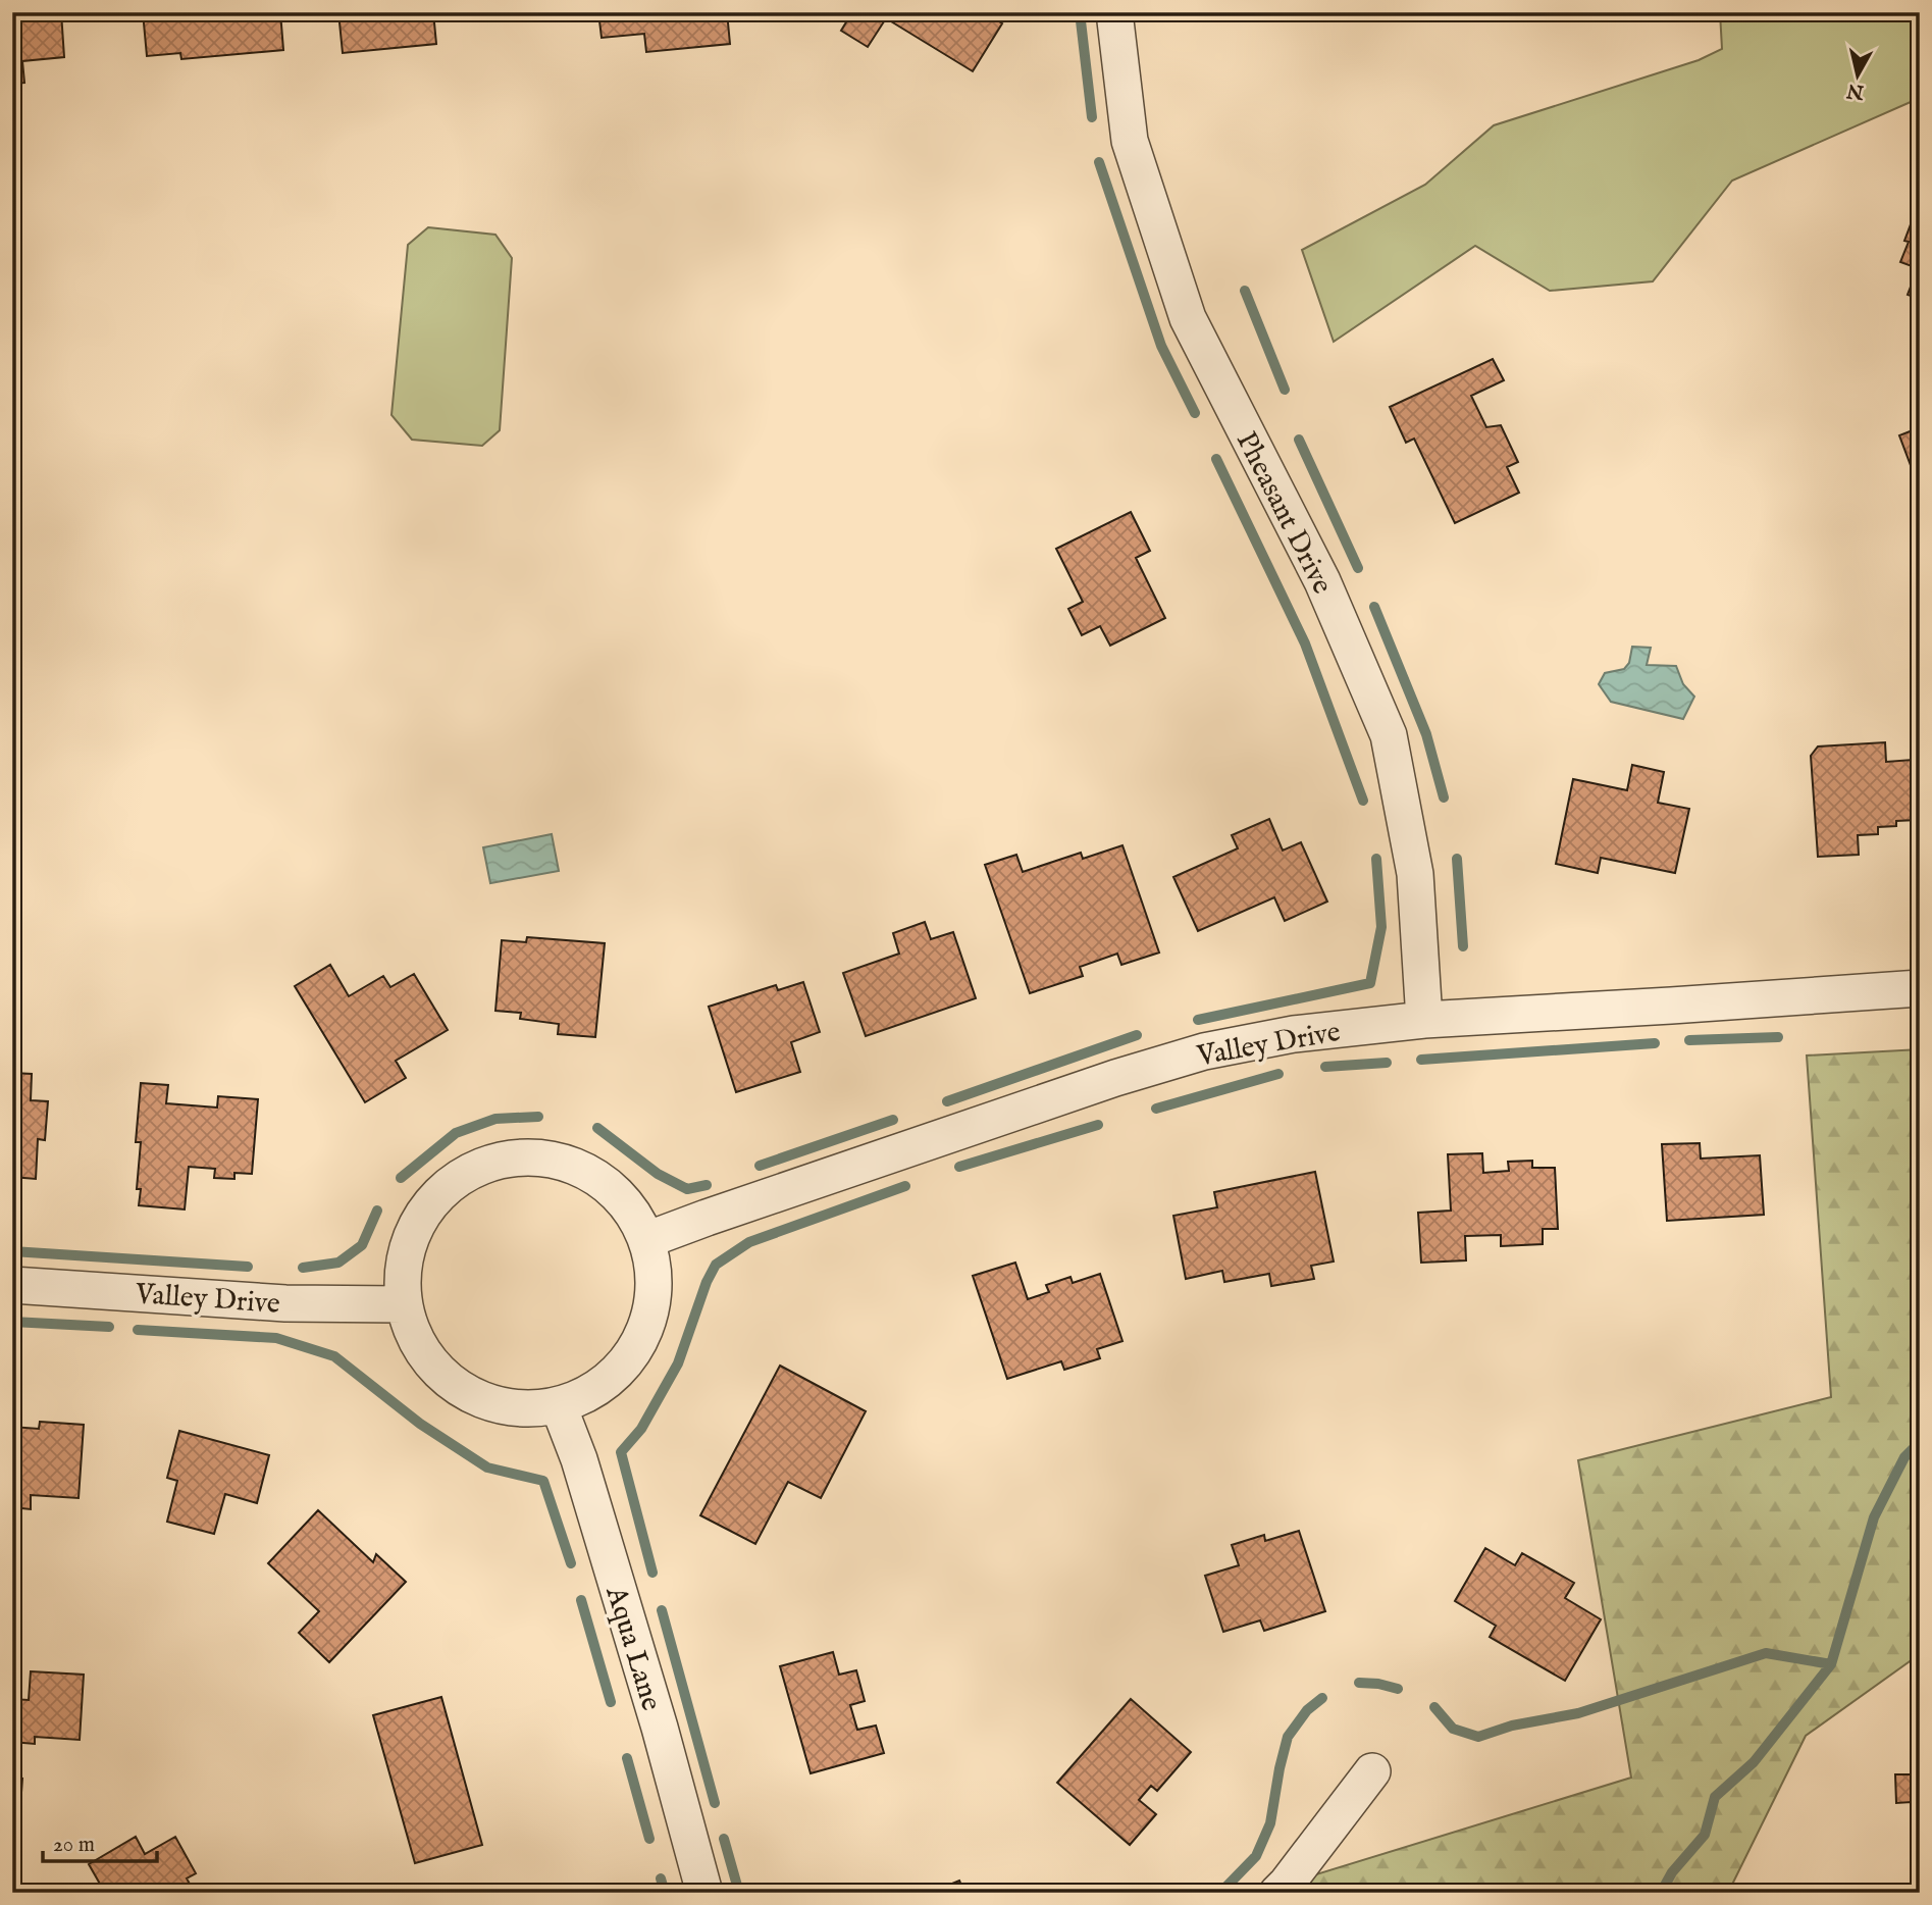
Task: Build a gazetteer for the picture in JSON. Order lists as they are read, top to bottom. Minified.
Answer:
{"streets":{"street":["Pheasant Drive","Valley Drive","Aqua Lane"]},"crossings":[["Pheasant Drive","Valley Drive"],["Valley Drive","Aqua Lane"]],"scale_bar":"20 m","north":"bottom"}
